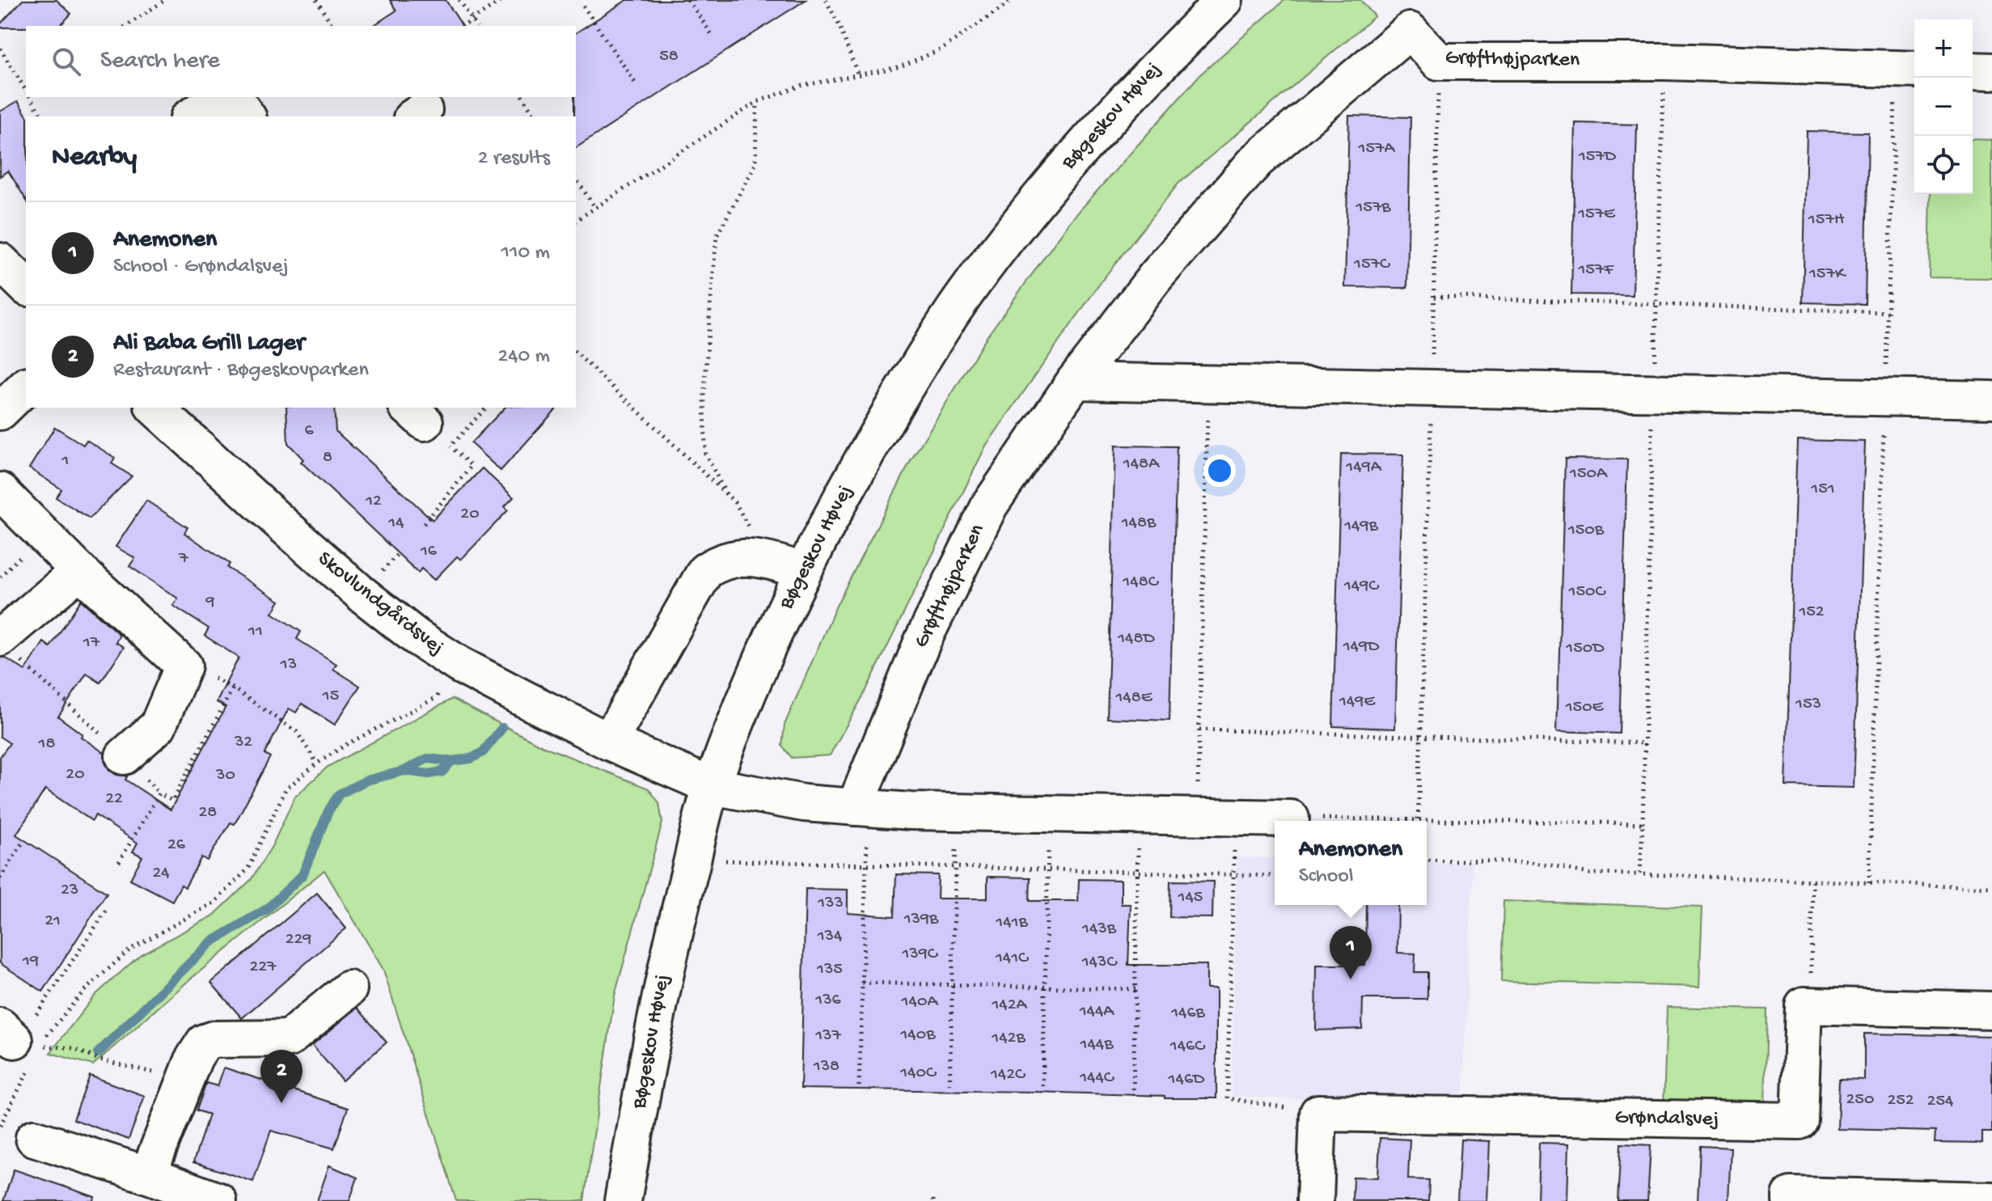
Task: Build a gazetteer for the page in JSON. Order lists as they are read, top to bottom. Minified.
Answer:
{"streets":{"street":["Grøfthøjparken","Bøgeskov Høvej","Skovlundgårdsvej","Grøndalsvej"]},"crossings":[["Bøgeskov Høvej","Skovlundgårdsvej"]],"house_numbers":["58","157A","157D","157B","157E","157H","157C","157F","157K","6","8","1","148A","149A","150A","151","12","20","14","148B","149B","150B","16","7","148C","149C","150C","9","152","11","148D","17","149D","150D","13","15","148E","149E","153","150E","32","18","20","30","22","28","26","24","23","145","133","139B","21","141B","143B","134","229","139C","141C","19","143C","227","135","136","140A","142A","144A","146B","140B","137","142B","144B","146C","138","140C","142C","144C","146D","250","252","254"],"page":{"map_buttons":["+","−"],"search":"Search here","heading":["Nearby","2 results"],"list":[{"mark":"1","name":"Anemonen","note":"School · Grøndalsvej","value":"110 m"},{"mark":"2","name":"Ali Baba Grill Lager","note":"Restaurant · Bøgeskovparken","value":"240 m"}],"popup":["Anemonen","School"],"pins":["1","2"]}}
